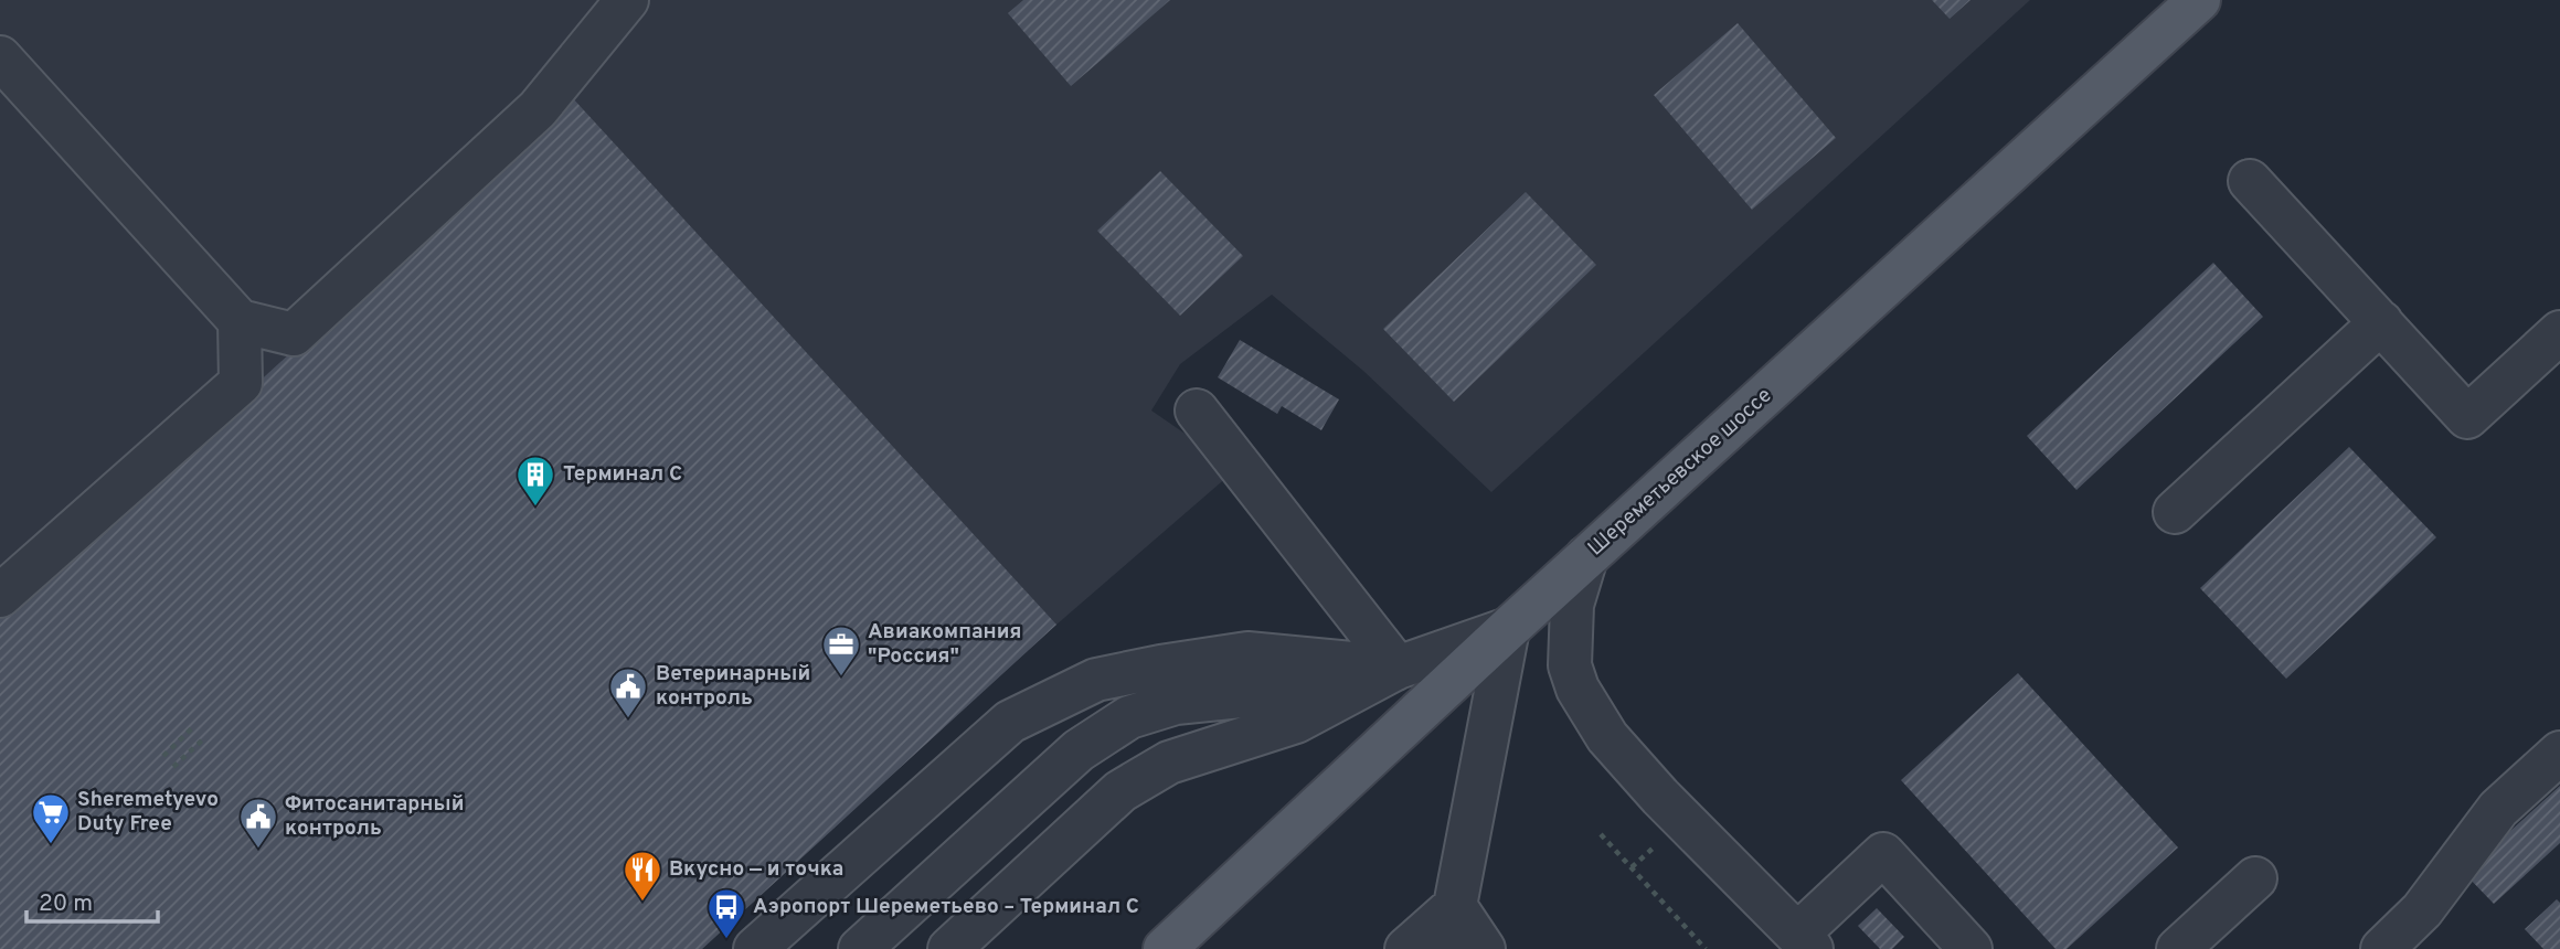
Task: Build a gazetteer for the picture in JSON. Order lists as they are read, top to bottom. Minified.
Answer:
{"streets":{"main road":["Шереметьевское шоссе"]},"places":{"building":["Терминал C"],"office":["Авиакомпания \"Россия\""],"public building":["Ветеринарный контроль","Фитосанитарный контроль"],"supermarket":["Sheremetyevo Duty Free"],"restaurant":["Вкусно — и точка"],"bus stop":["Аэропорт Шереметьево – Терминал C"]},"scale_bar":"20 m"}
